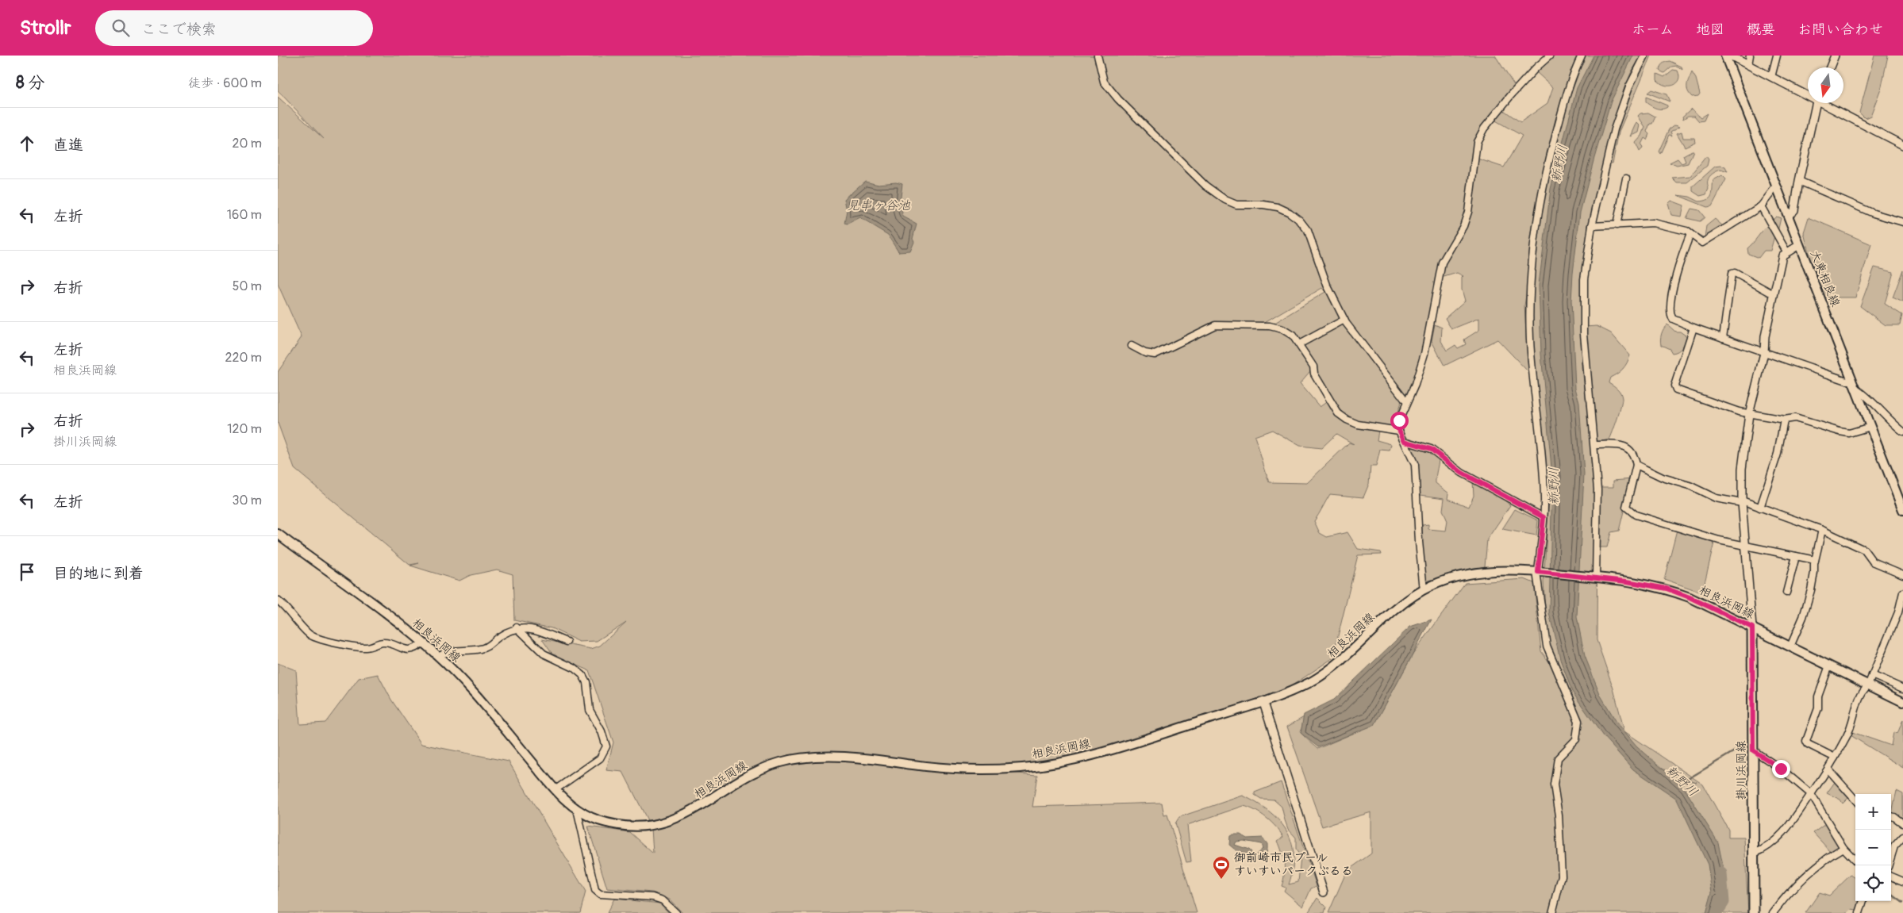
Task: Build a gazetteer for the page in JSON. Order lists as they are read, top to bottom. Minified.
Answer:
{"streets":{"main road":["大東相良線","相良浜岡線","掛川浜岡線"]},"crossings":[["相良浜岡線","掛川浜岡線"]],"water":["新野川","見串ヶ谷池"],"places":{"sports":["御前崎市民プール すいすいパークぷるる"]},"north":"bottom","page":{"header":"Strollr","search":"ここで検索","nav":["ホーム","地図","概要","お問い合わせ"],"heading":["8 分","徒歩 · 600 m"],"list":[["直進","20 m"],["左折","160 m"],["右折","50 m"],["左折","相良浜岡線","220 m"],["右折","掛川浜岡線","120 m"],["左折","30 m"],"目的地に到着"],"map_buttons":["+","−"]}}
